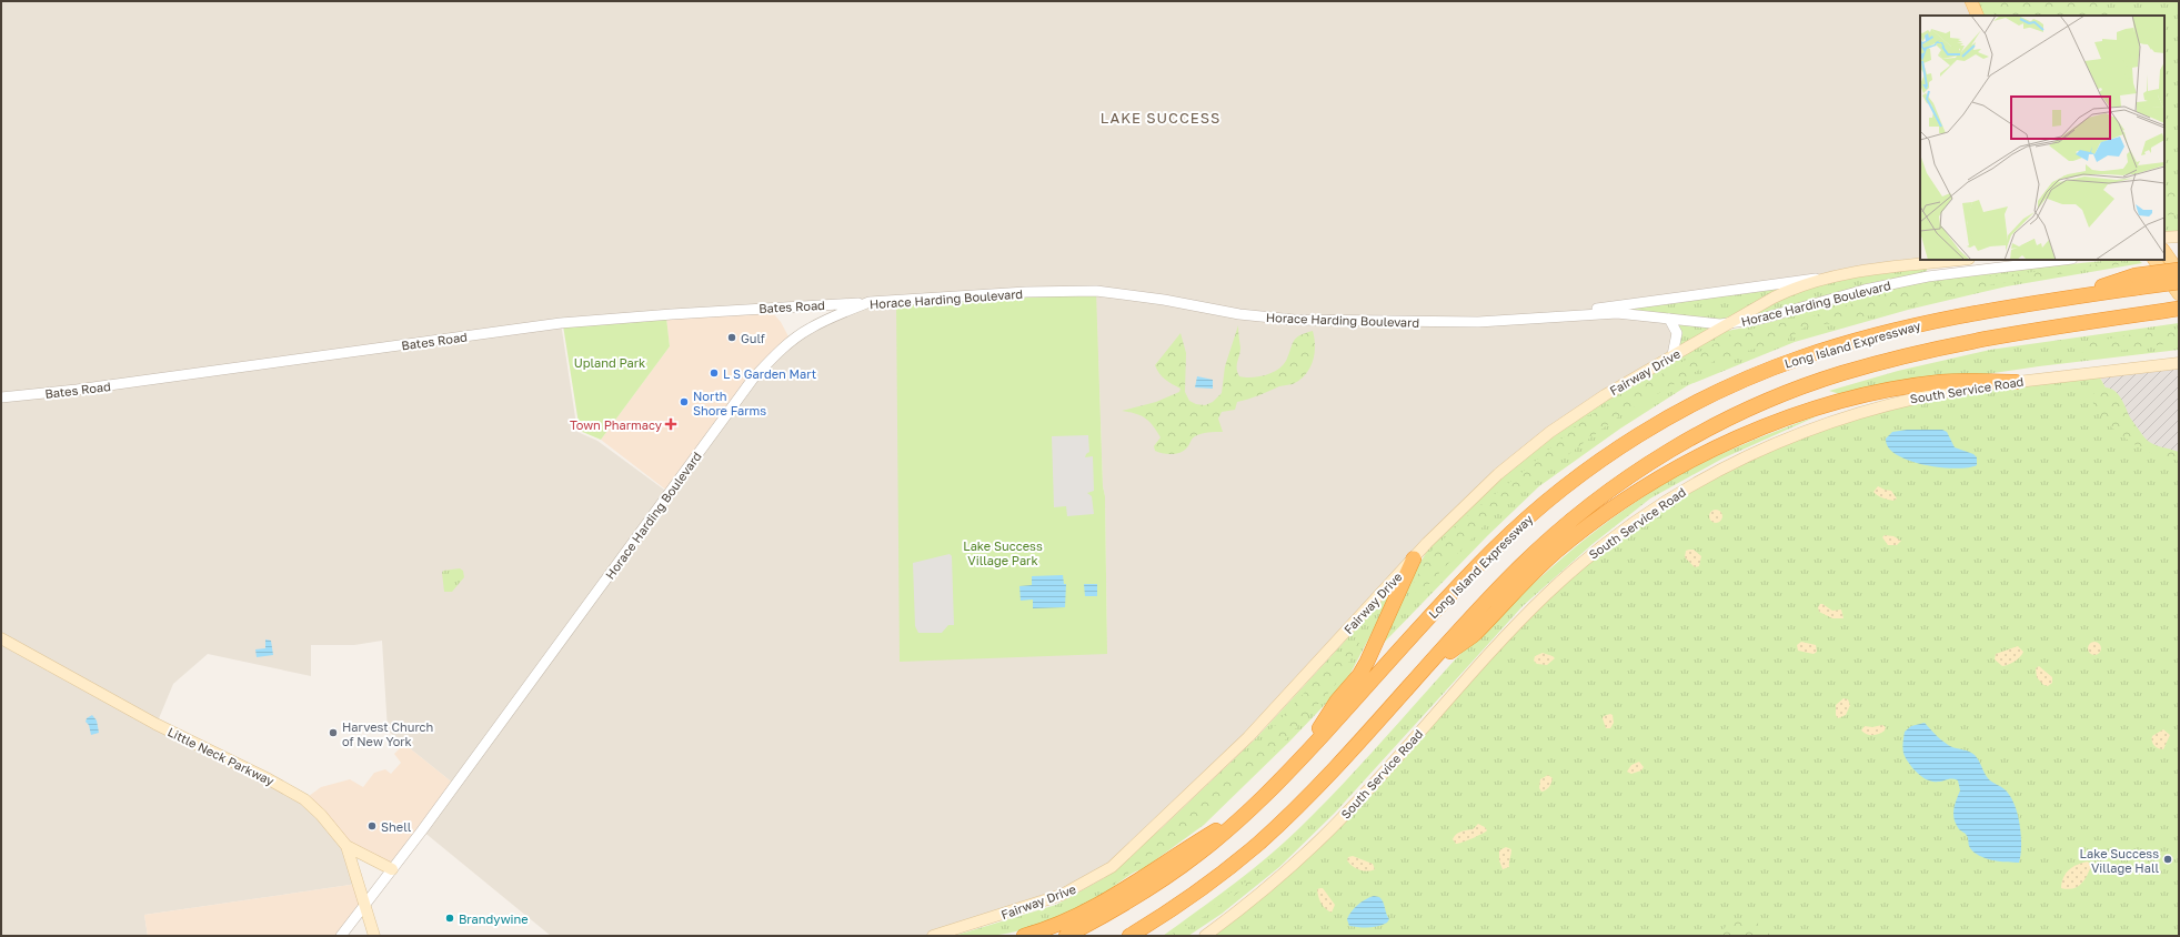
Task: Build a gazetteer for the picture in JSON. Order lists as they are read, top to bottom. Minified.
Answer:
{"streets":{"highway":["Long Island Expressway"],"main road":["Horace Harding Boulevard","Fairway Drive","South Service Road","Little Neck Parkway"],"street":["Bates Road"]},"crossings":[["Horace Harding Boulevard","Bates Road"],["Horace Harding Boulevard","Fairway Drive"],["Horace Harding Boulevard","Little Neck Parkway"]],"districts":["LAKE SUCCESS"],"parks":["Upland Park","Lake Success Village Park"],"places":{"other":["Gulf","L S Garden Mart","North Shore Farms","Harvest Church of New York","Shell","Lake Success Village Hall","Brandywine"],"health":["Town Pharmacy"]}}
